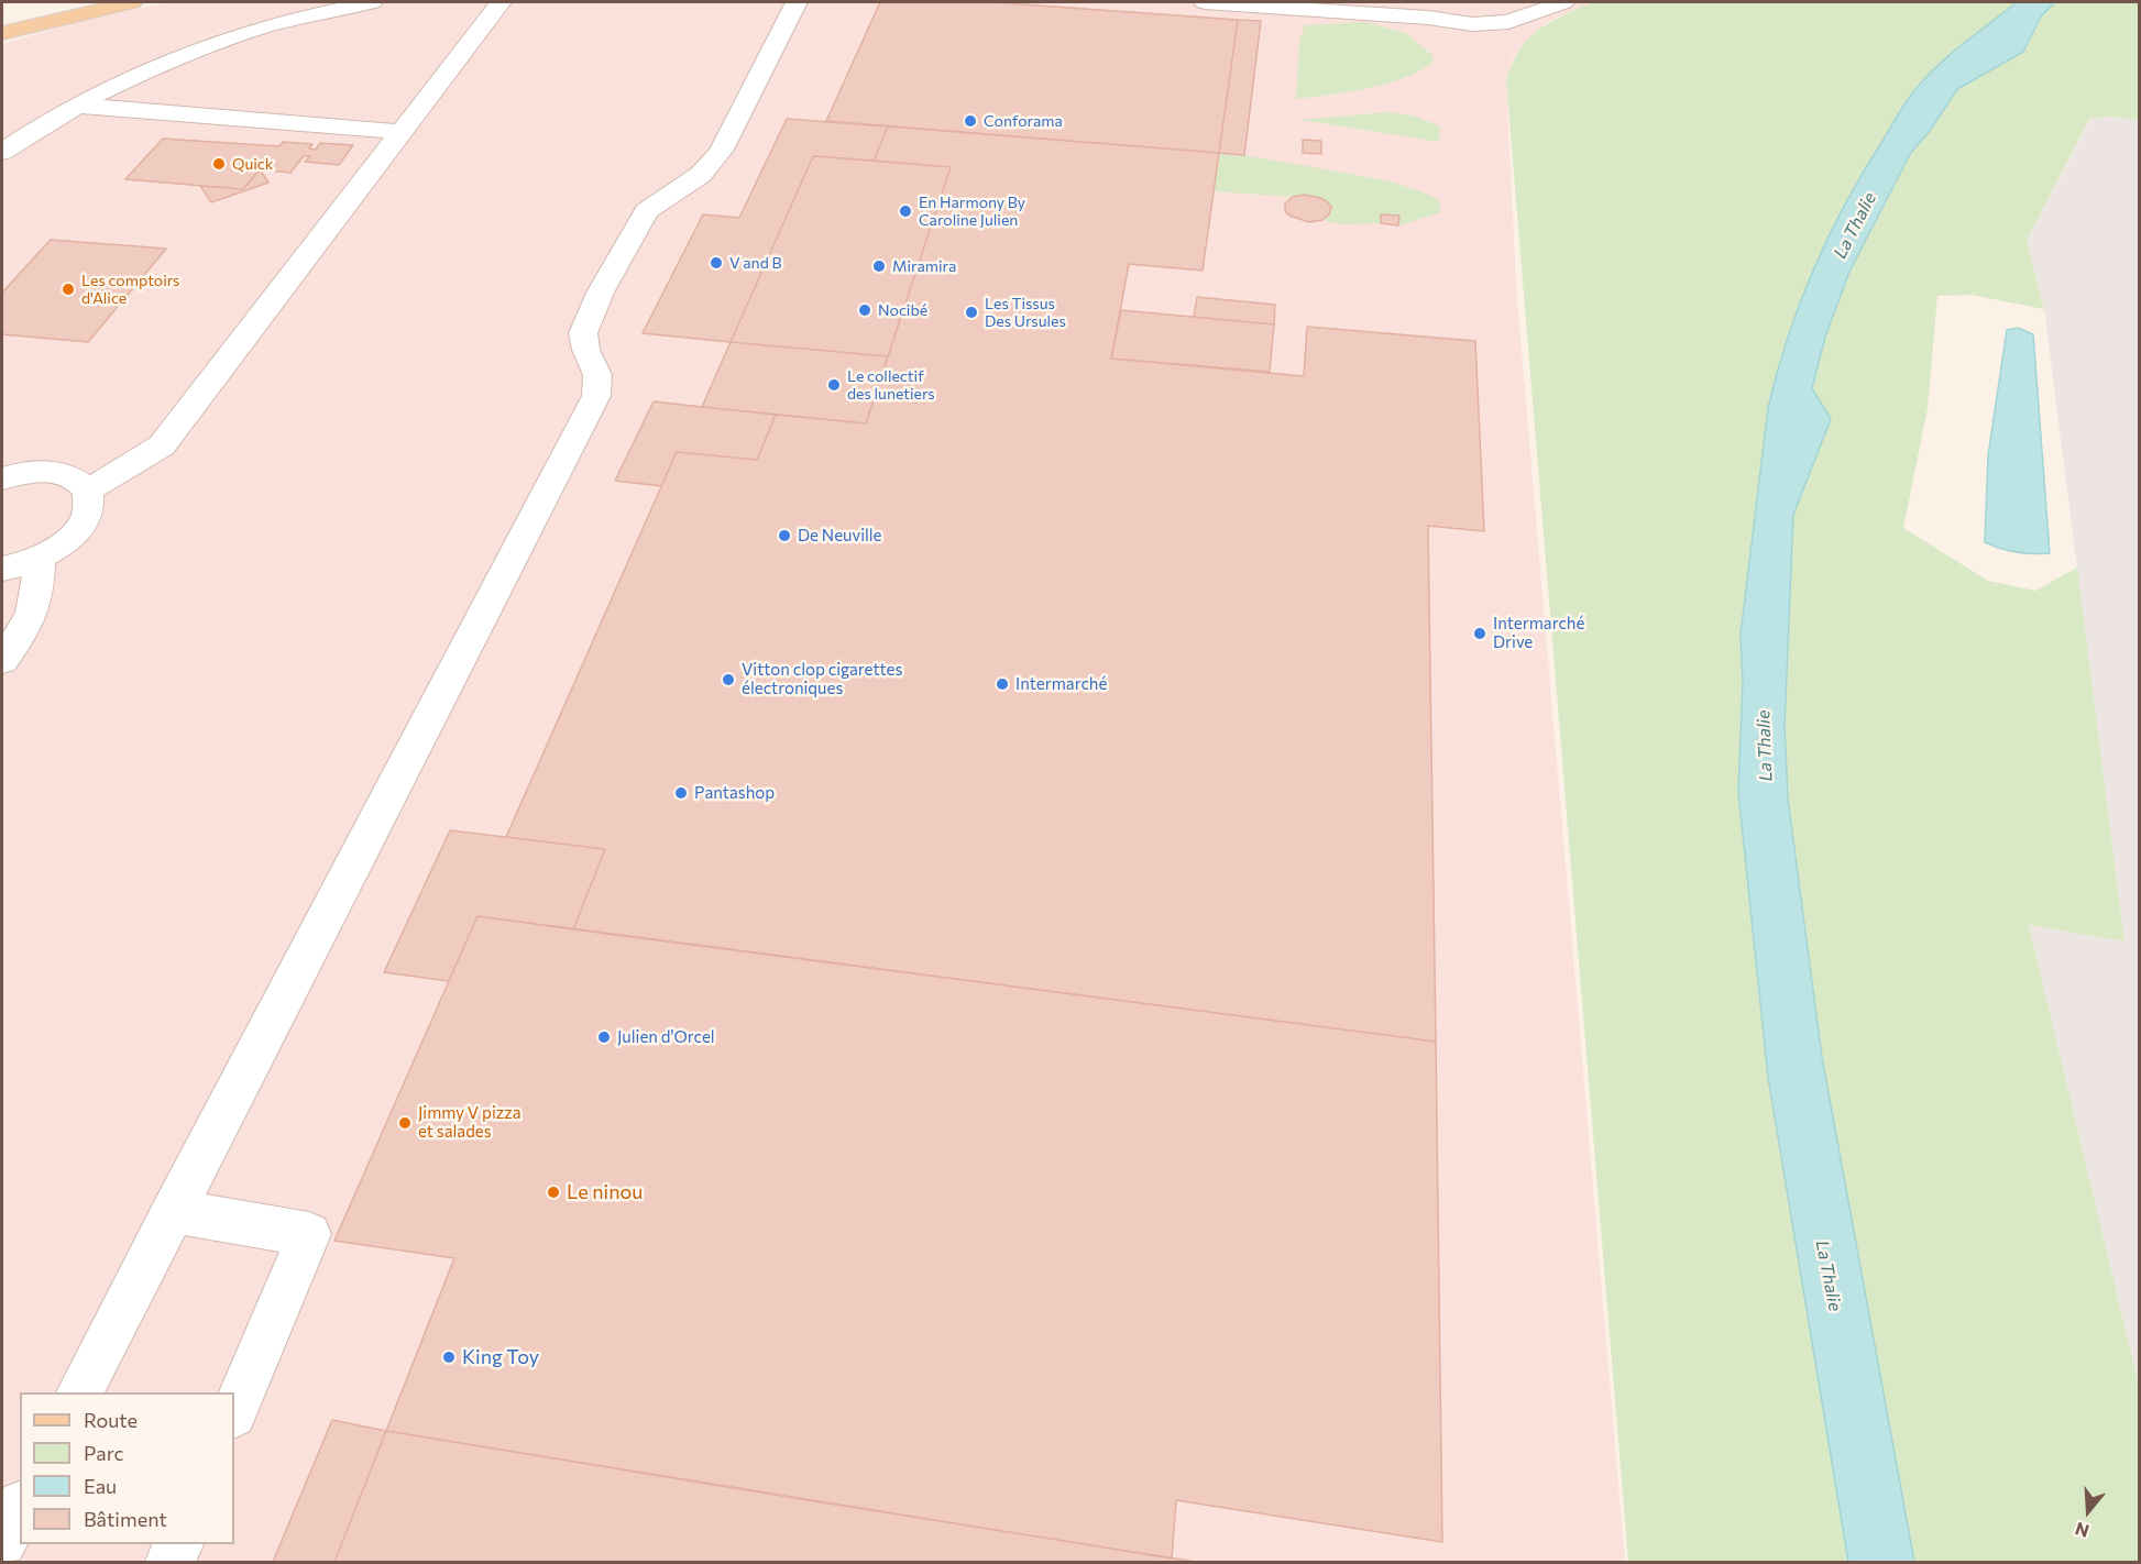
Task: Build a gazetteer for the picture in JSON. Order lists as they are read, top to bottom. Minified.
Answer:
{"water":["La Thalie"],"places":["Conforama","Quick","En Harmony By Caroline Julien","V and B","Miramira","Les comptoirs d'Alice","Nocibé","Les Tissus Des Ursules","Le collectif des lunetiers","De Neuville","Intermarché Drive","Vitton clop cigarettes électroniques","Intermarché","Pantashop","Julien d'Orcel","Jimmy V pizza et salades","Le ninou","King Toy"],"legend":["Route","Parc","Eau","Bâtiment"],"north":"bottom"}
